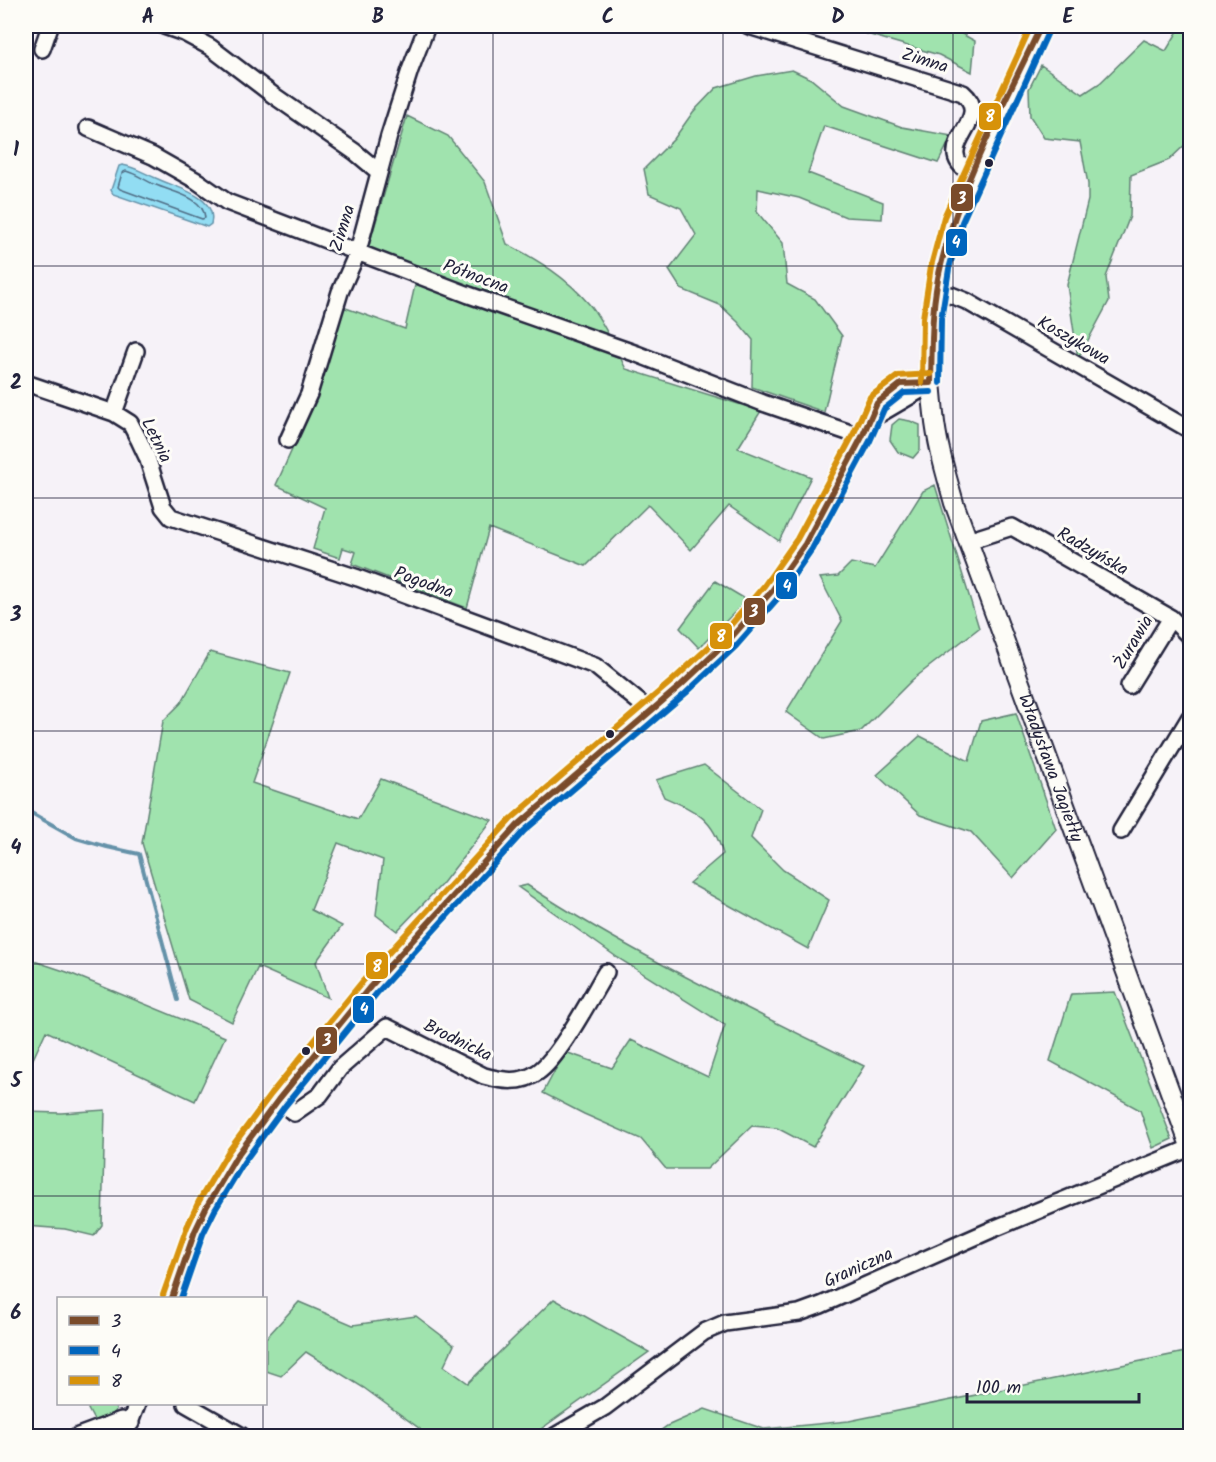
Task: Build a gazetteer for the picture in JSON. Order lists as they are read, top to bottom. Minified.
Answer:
{"streets":{"main road":["Władysława Jagiełły"],"street":["Zimna","Północna","Koszykowa","Letnia","Radzyńska","Pogodna","Żurawia","Brodnicka","Graniczna"]},"crossings":[["Zimna","Północna"],["Zimna","Władysława Jagiełły"],["Koszykowa","Władysława Jagiełły"],["Letnia","Pogodna"],["Radzyńska","Żurawia"],["Radzyńska","Władysława Jagiełły"],["Władysława Jagiełły","Graniczna"]],"lines":["transit line 3","transit line 8","transit line 4"],"legend":["3","4","8"],"scale_bar":"100 m","grid":{"columns":["A","B","C","D","E"],"rows":["1","2","3","4","5","6"]}}
